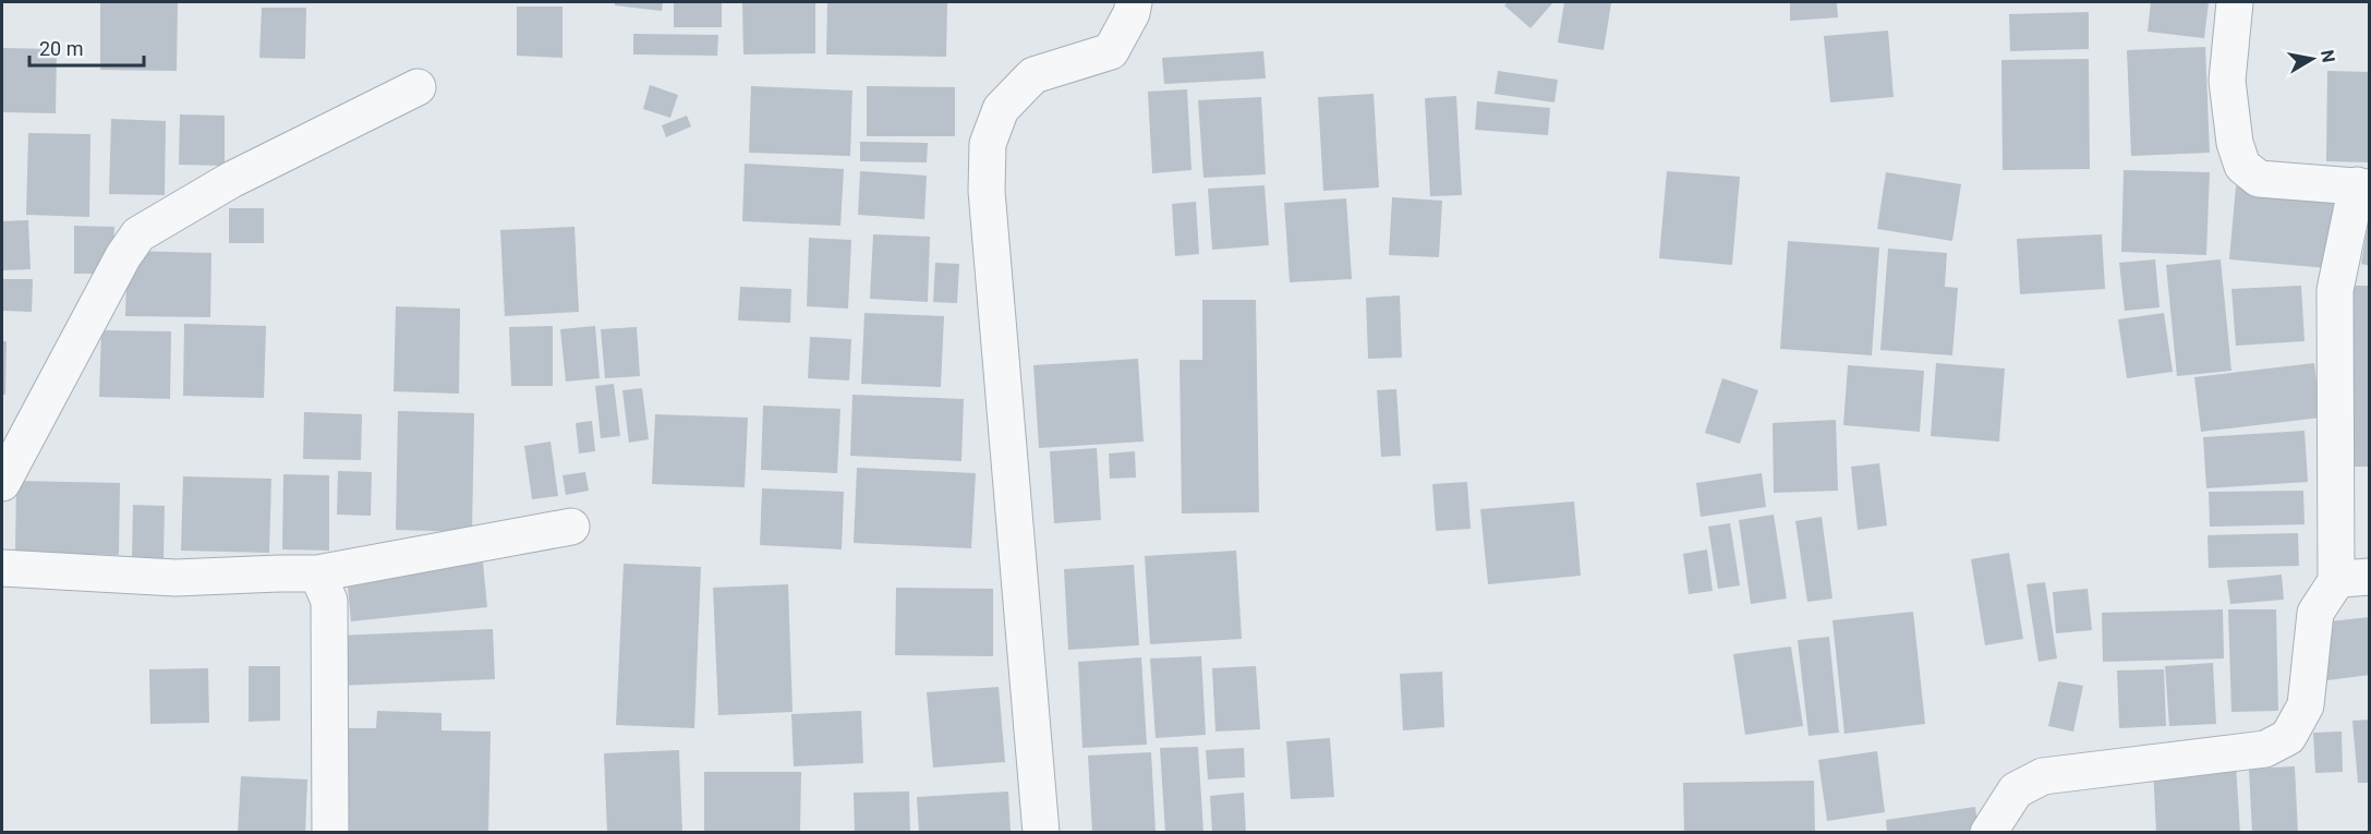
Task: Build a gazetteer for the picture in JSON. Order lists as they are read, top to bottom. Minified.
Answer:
{"scale_bar":"20 m","north":"right"}
